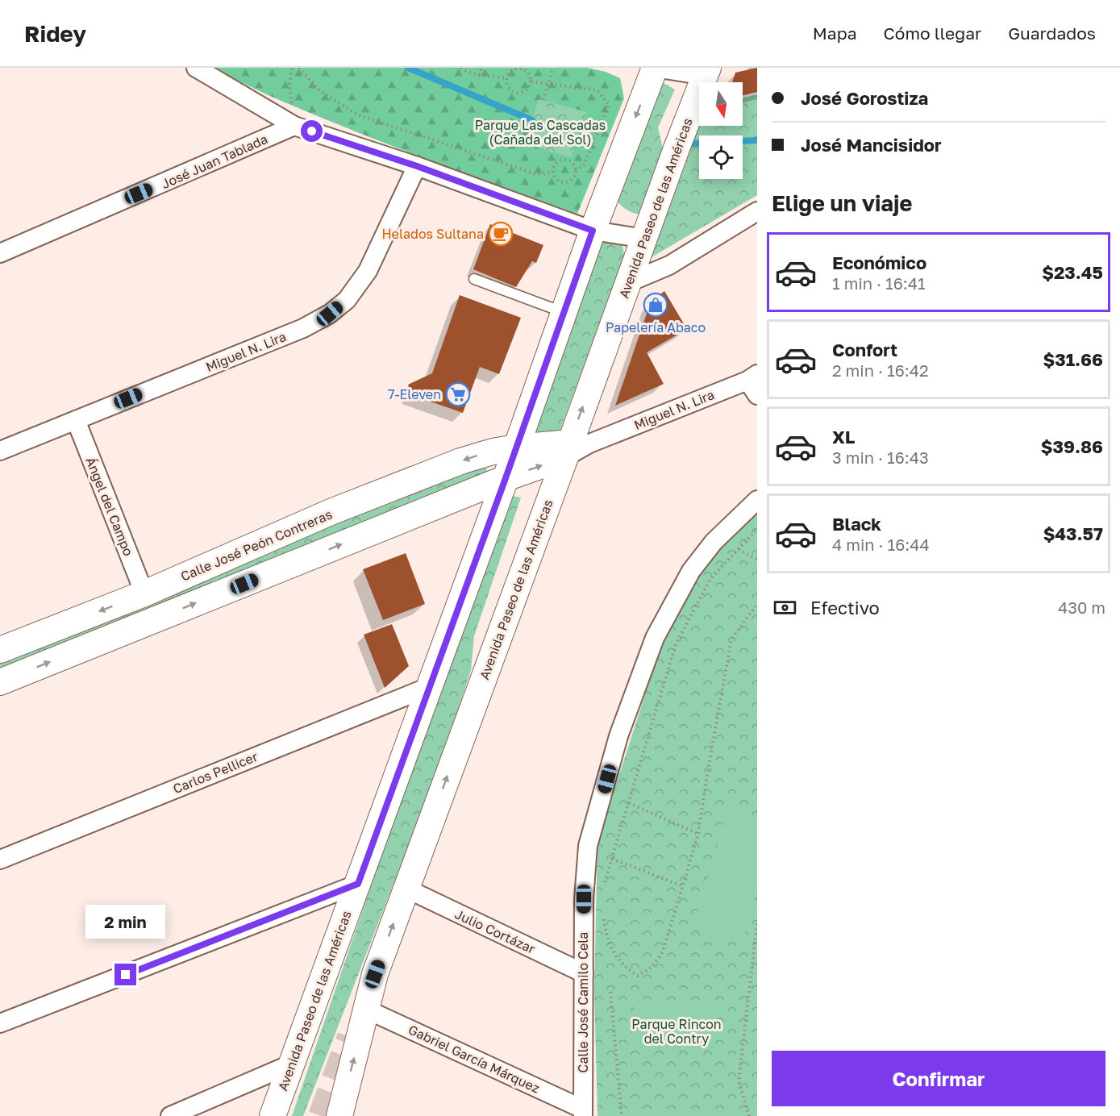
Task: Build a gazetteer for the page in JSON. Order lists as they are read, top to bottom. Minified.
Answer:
{"streets":{"main road":["Avenida Paseo de las Américas","Calle José Peón Contreras"],"street":["José Juan Tablada","Miguel N. Lira","Ángel del Campo","Carlos Pellicer","Julio Cortázar","Calle José Camilo Cela","Gabriel García Márquez"]},"crossings":[["Avenida Paseo de las Américas","Miguel N. Lira"],["Avenida Paseo de las Américas","Calle José Peón Contreras"],["Avenida Paseo de las Américas","Carlos Pellicer"],["Avenida Paseo de las Américas","Julio Cortázar"],["Avenida Paseo de las Américas","Gabriel García Márquez"],["Miguel N. Lira","Ángel del Campo"],["Miguel N. Lira","Calle José Peón Contreras"],["Ángel del Campo","Calle José Peón Contreras"],["Julio Cortázar","Calle José Camilo Cela"],["Calle José Camilo Cela","Gabriel García Márquez"]],"parks":["Parque Las Cascadas (Cañada del Sol)","Parque Rincon del Contry"],"places":{"cafe":["Helados Sultana"],"shop":["Papelería Abaco"],"supermarket":["7-Eleven"]},"north":"bottom","page":{"header":"Ridey","nav":["Mapa","Cómo llegar","Guardados"],"banner":["José Gorostiza","José Mancisidor"],"heading":"Elige un viaje","list":[{"name":"Económico","note":"1 min · 16:41","value":"$23.45"},{"name":"Confort","note":"2 min · 16:42","value":"$31.66"},{"name":"XL","note":"3 min · 16:43","value":"$39.86"},{"name":"Black","note":"4 min · 16:44","value":"$43.57"}],"pay":["Efectivo","430 m"],"bubble":"2 min","buttons":"Confirmar"}}
